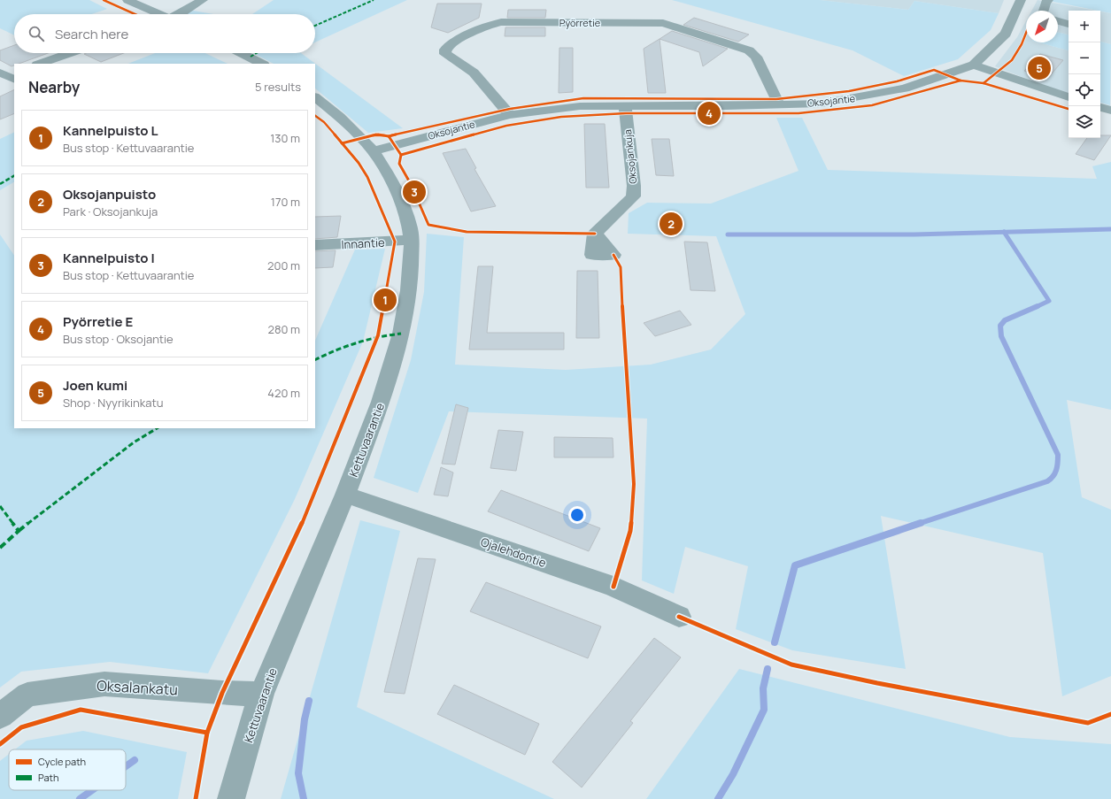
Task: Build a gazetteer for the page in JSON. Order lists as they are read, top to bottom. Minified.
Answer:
{"streets":{"street":["Pyörretie","Oksojantie","Oksojankuja","Innantie","Kettuvaarantie","Ojalehdontie","Oksalankatu"]},"crossings":[["Pyörretie","Oksojantie"],["Oksojantie","Oksojankuja"],["Oksojantie","Kettuvaarantie"],["Innantie","Kettuvaarantie"],["Kettuvaarantie","Ojalehdontie"],["Kettuvaarantie","Oksalankatu"]],"legend":["Cycle path","Path"],"north":"bottom left","page":{"map_buttons":["+","−"],"search":"Search here","pins":["5","4","3","2","1"],"heading":["Nearby","5 results"],"list":[{"mark":"1","name":"Kannelpuisto L","note":"Bus stop · Kettuvaarantie","value":"130 m"},{"mark":"2","name":"Oksojanpuisto","note":"Park · Oksojankuja","value":"170 m"},{"mark":"3","name":"Kannelpuisto I","note":"Bus stop · Kettuvaarantie","value":"200 m"},{"mark":"4","name":"Pyörretie E","note":"Bus stop · Oksojantie","value":"280 m"},{"mark":"5","name":"Joen kumi","note":"Shop · Nyyrikinkatu","value":"420 m"}]}}
